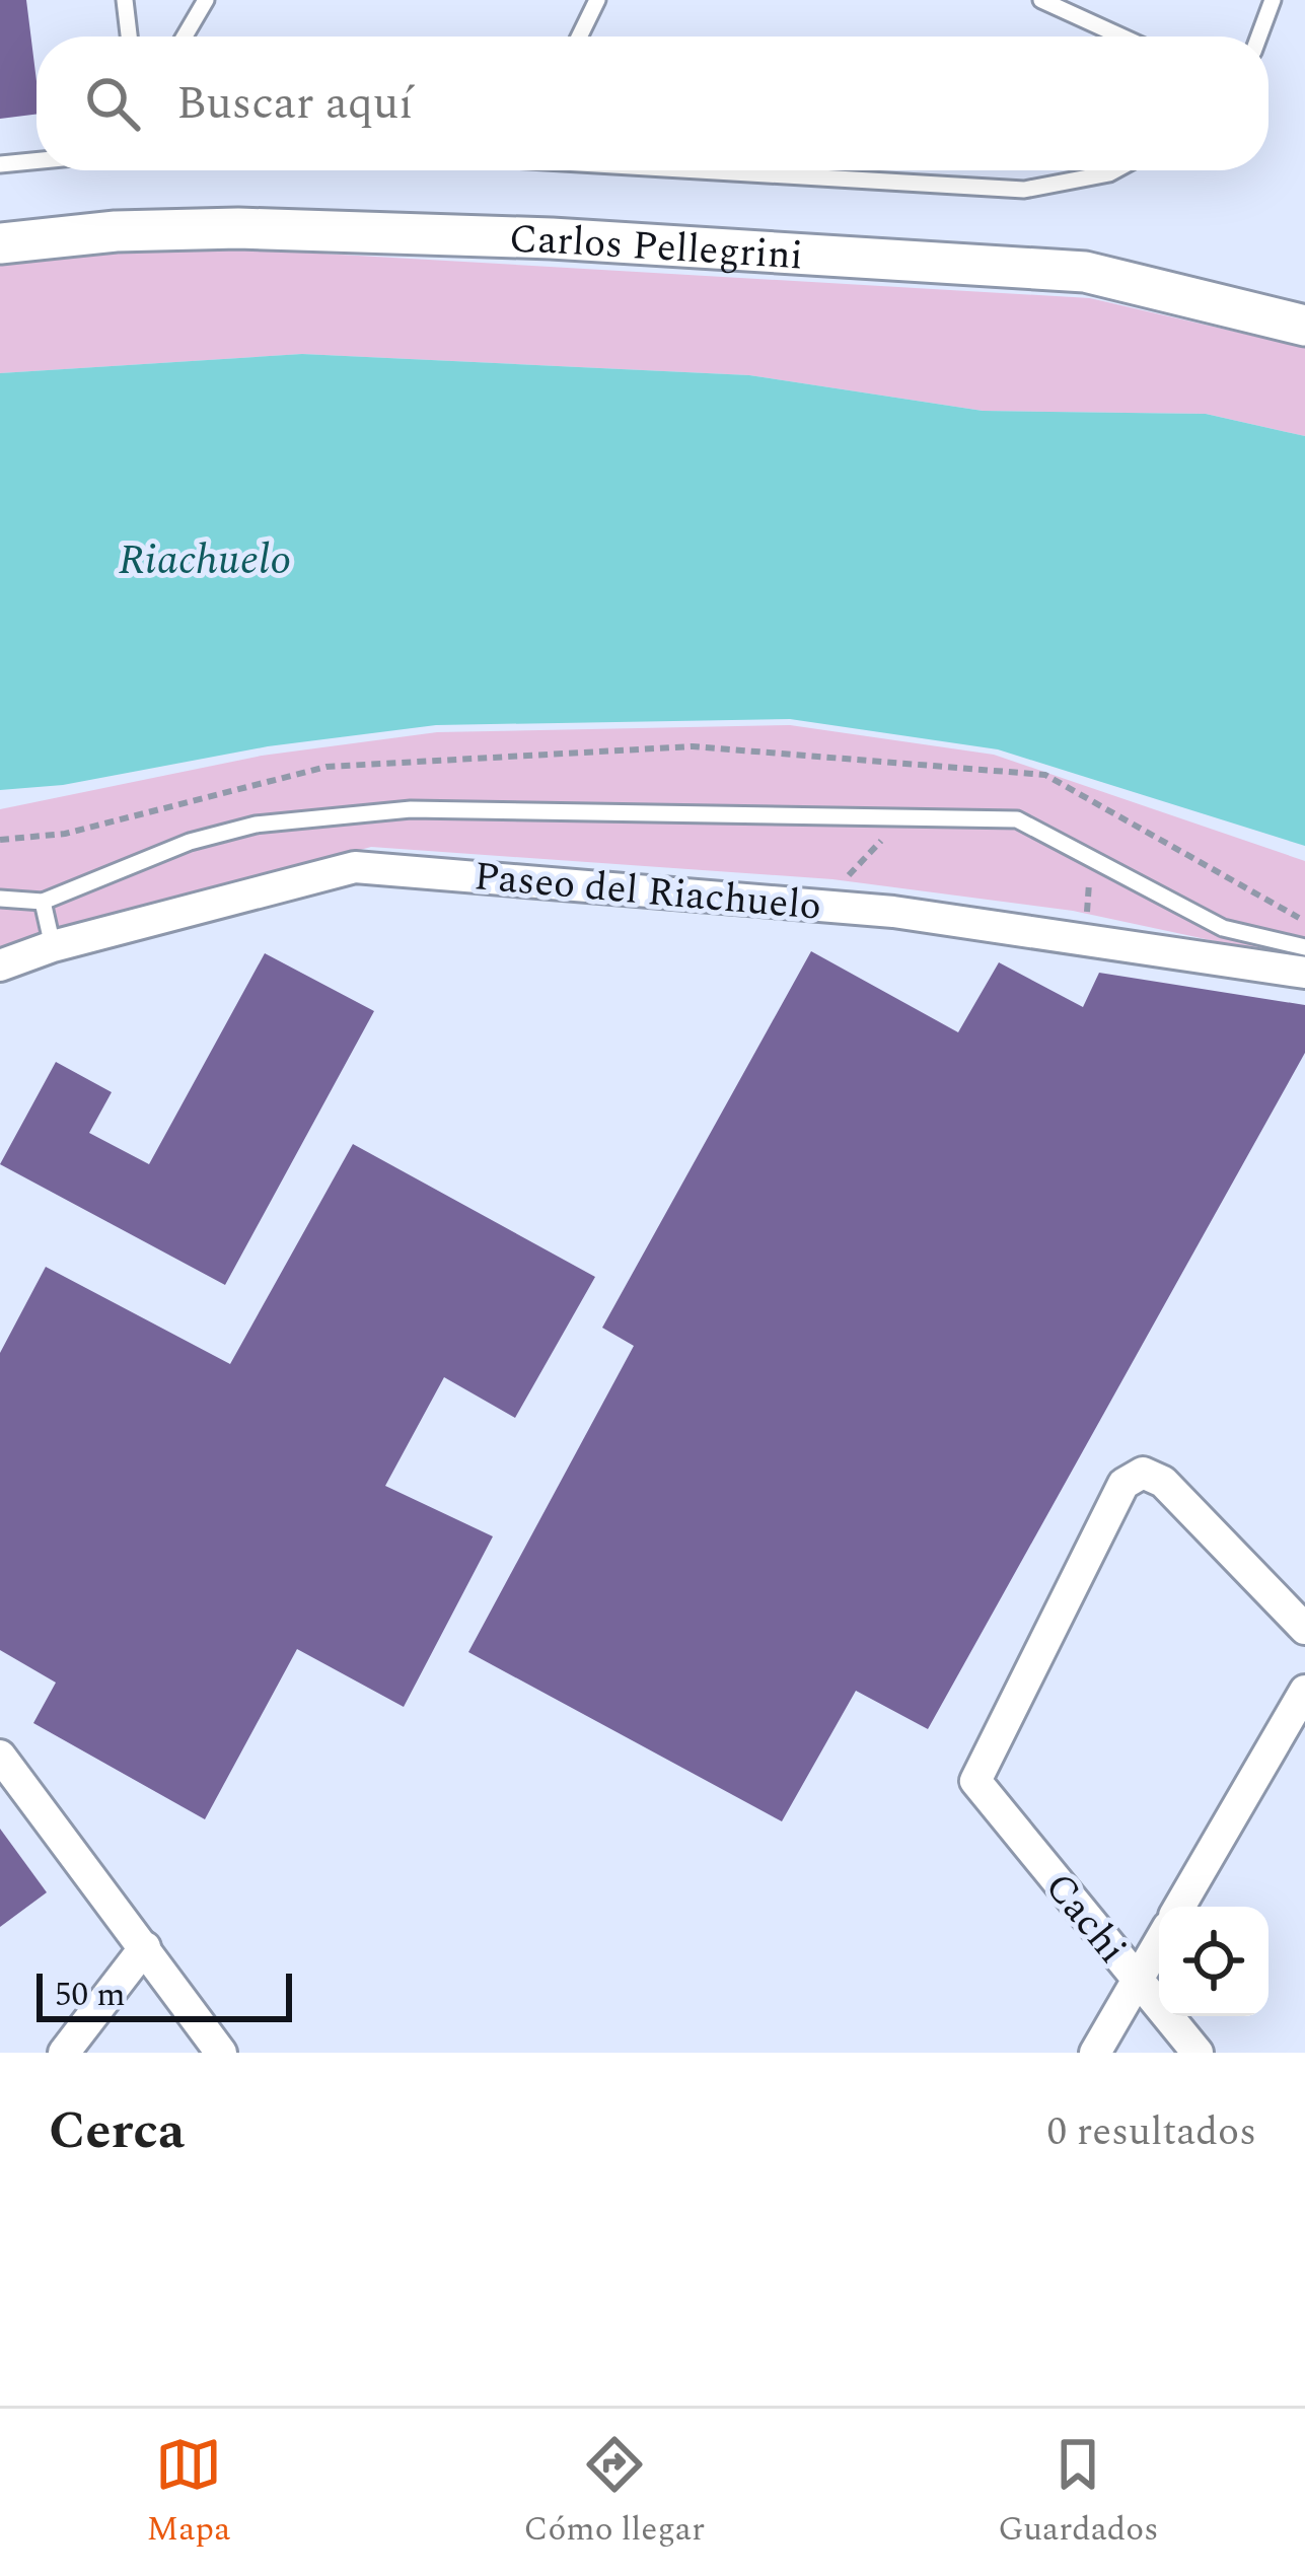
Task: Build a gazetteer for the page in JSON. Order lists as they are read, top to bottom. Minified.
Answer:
{"streets":{"street":["Carlos Pellegrini","Paseo del Riachuelo","Cachi"]},"water":["Riachuelo"],"scale_bar":"50 m","page":{"search":"Buscar aquí","scale":"50 m","heading":["Cerca","0 resultados"],"nav":["Mapa","Cómo llegar","Guardados"]}}
